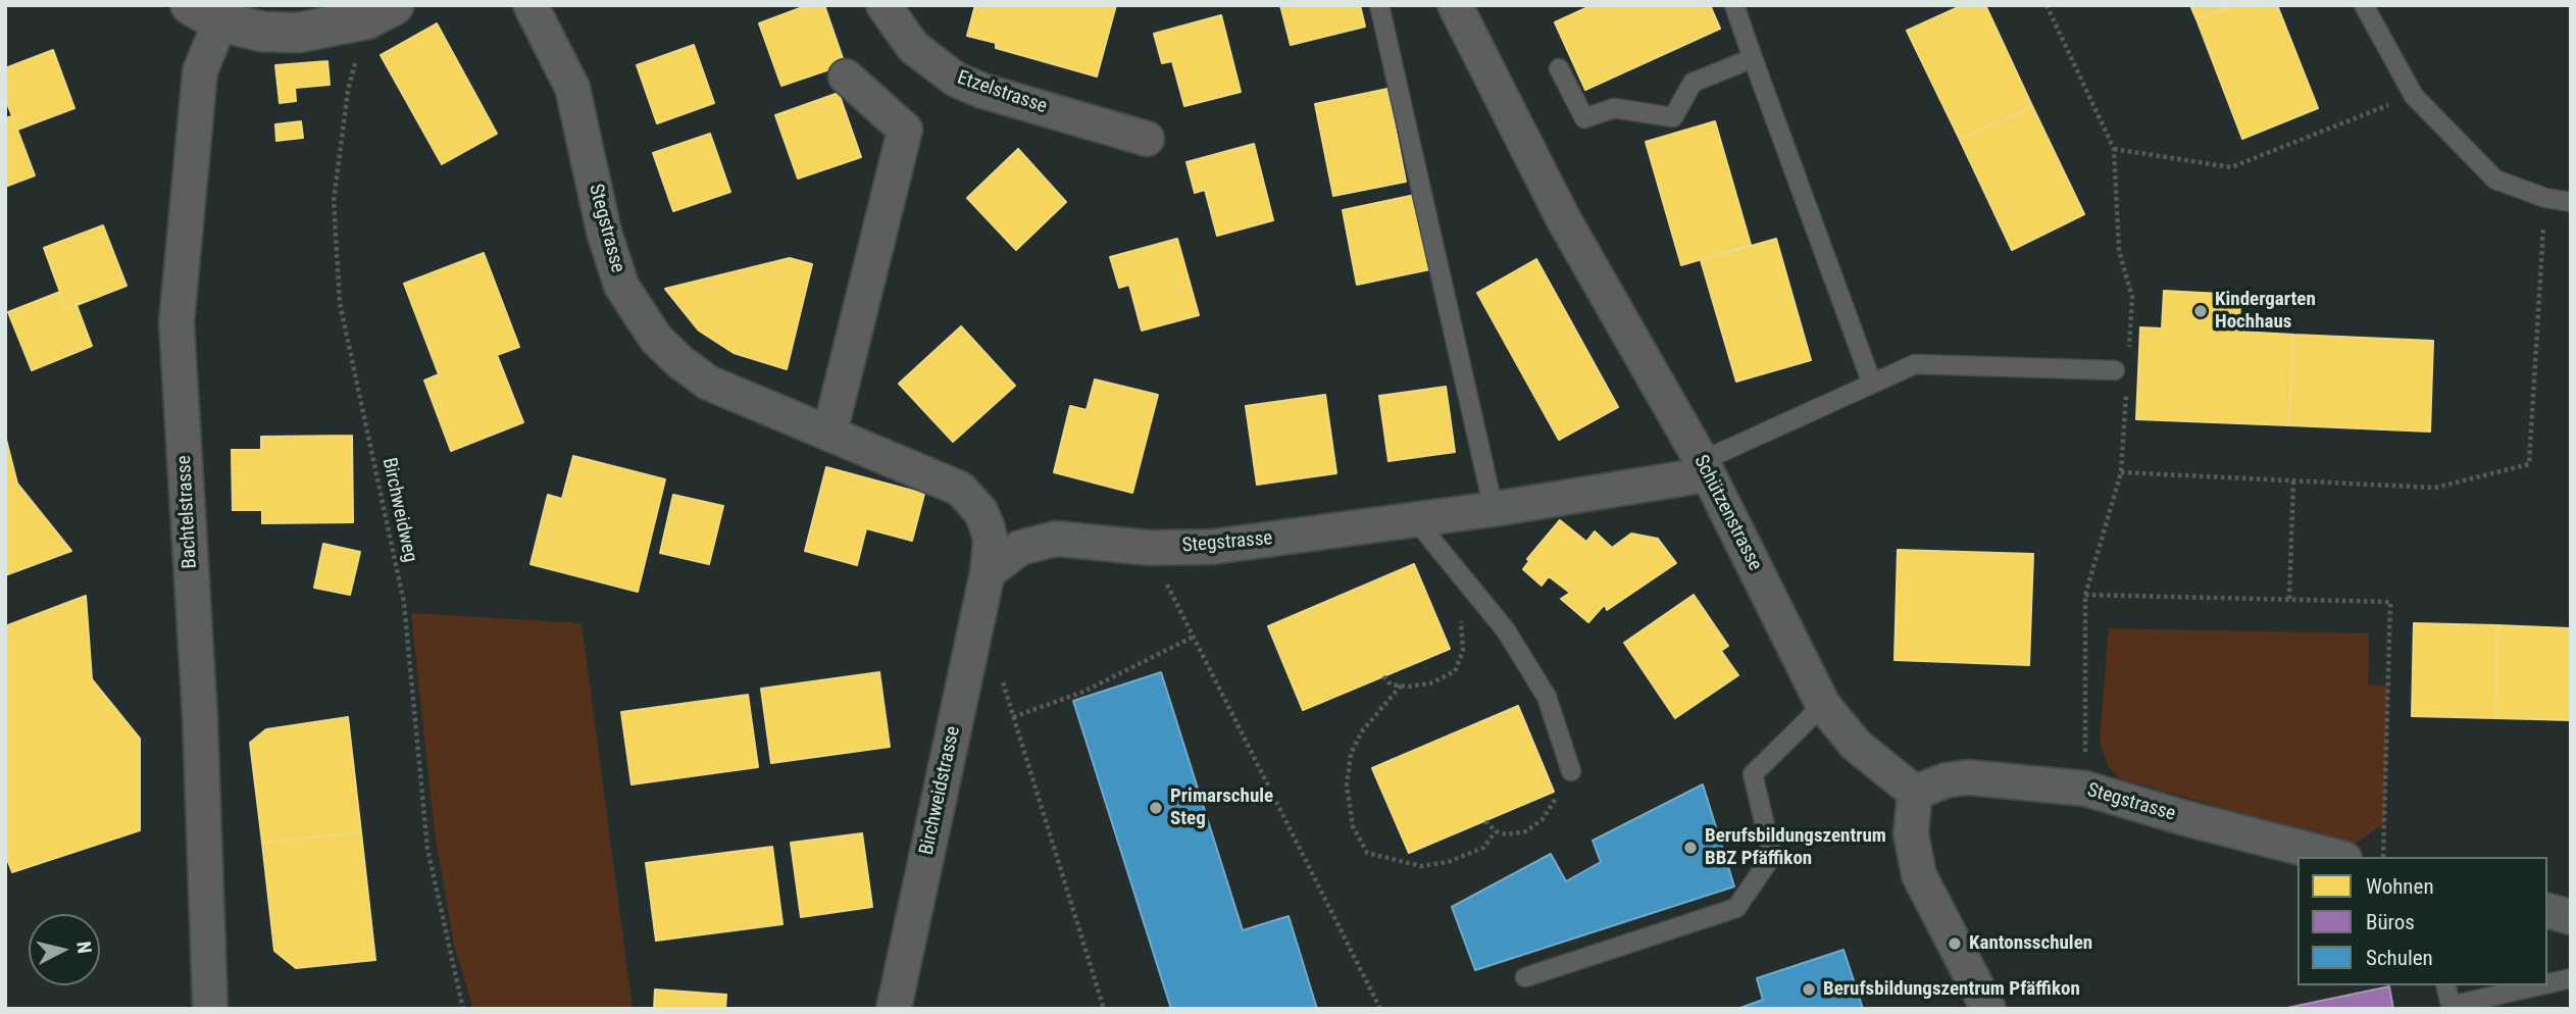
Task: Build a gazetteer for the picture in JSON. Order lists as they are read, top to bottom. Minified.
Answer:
{"streets":{"street":["Etzelstrasse","Stegstrasse","Bachtelstrasse","Schützenstrasse","Birchweidstrasse"],"path":["Birchweidweg"]},"crossings":[["Stegstrasse","Schützenstrasse"],["Stegstrasse","Birchweidstrasse"]],"places":["Kindergarten Hochhaus","Primarschule Steg","Berufsbildungszentrum BBZ Pfäffikon","Kantonsschulen","Berufsbildungszentrum Pfäffikon"],"legend":["Wohnen","Büros","Schulen"],"north":"right"}
